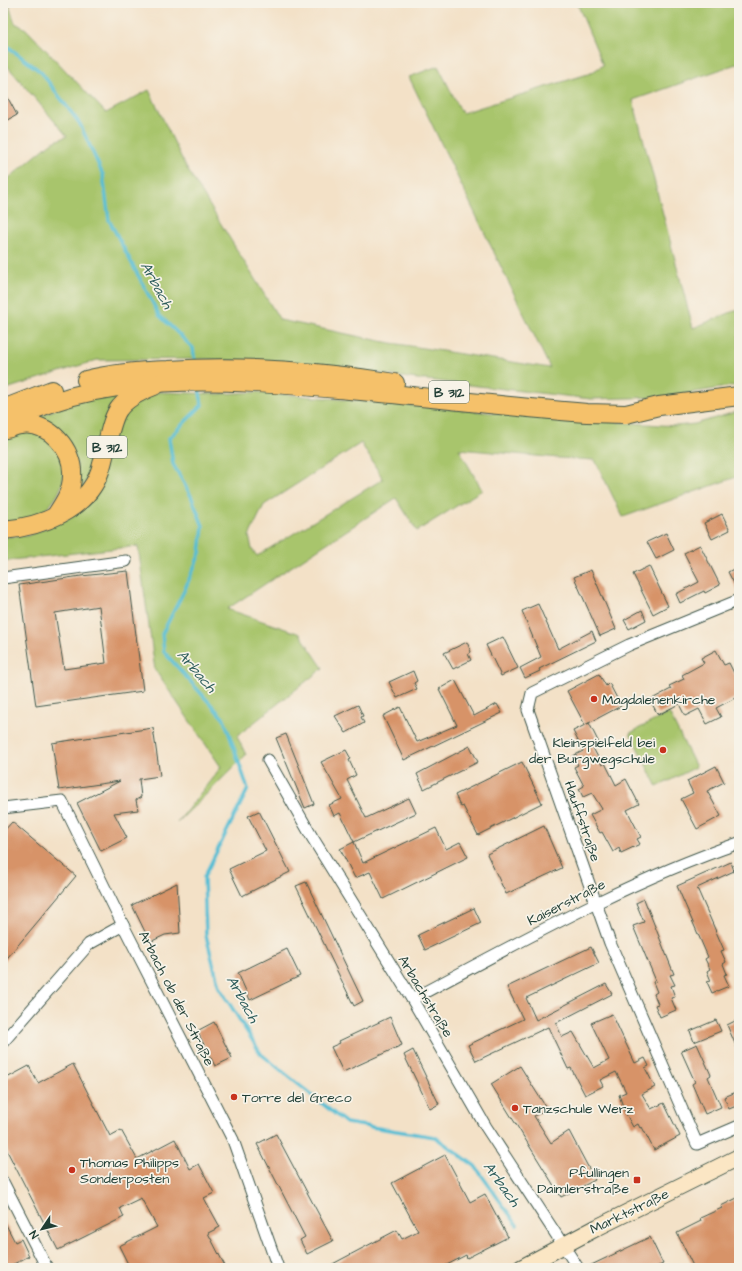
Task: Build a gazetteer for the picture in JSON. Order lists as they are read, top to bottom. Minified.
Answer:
{"streets":{"main road":["B 312","Marktstraße"],"street":["Hauffstraße","Kaiserstraße","Arbachstraße","Arbach ob der Straße"]},"crossings":[["Hauffstraße","Kaiserstraße"],["Kaiserstraße","Arbachstraße"],["Arbachstraße","Marktstraße"]],"water":["Arbach"],"places":{"other":["Magdalenenkirche","Kleinspielfeld bei der Burgwegschule","Torre del Greco","Tanzschule Werz","Thomas Philipps Sonderposten"],"transit":["Pfullingen Daimlerstraße"]},"north":"bottom left"}
